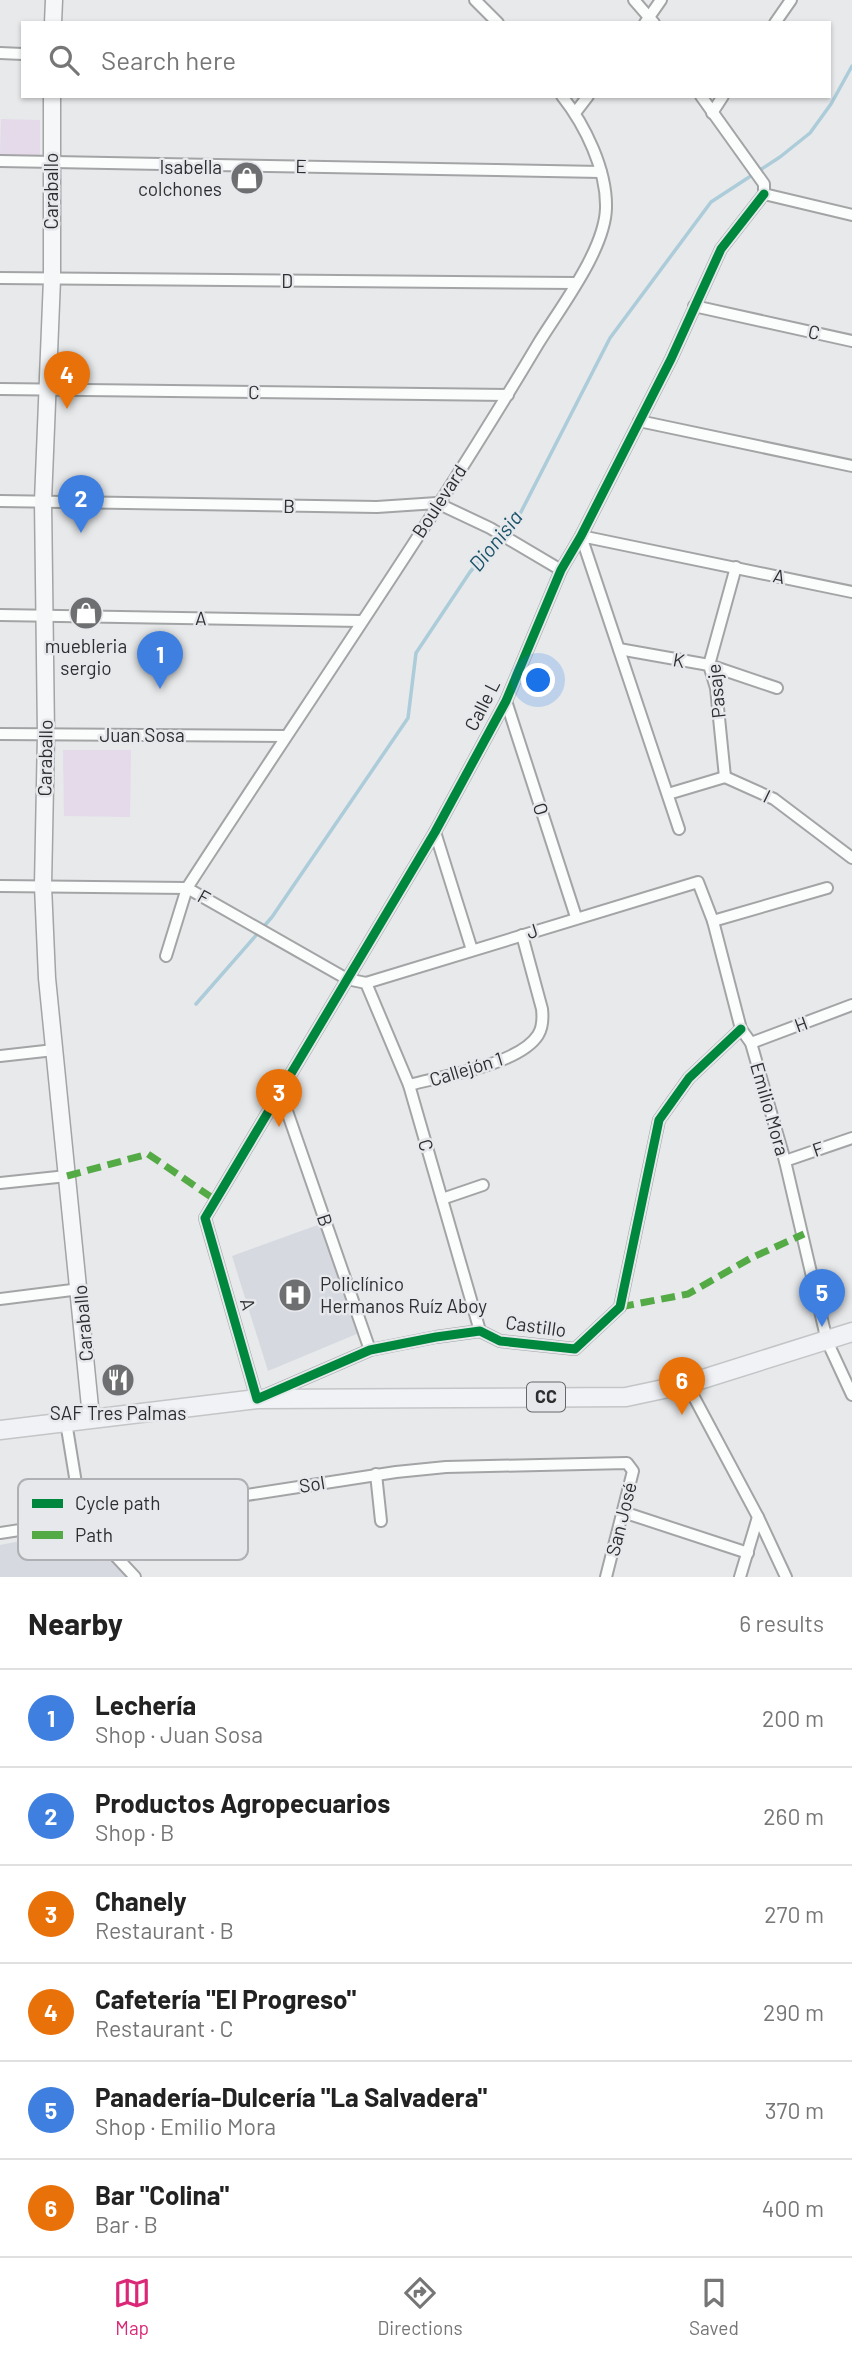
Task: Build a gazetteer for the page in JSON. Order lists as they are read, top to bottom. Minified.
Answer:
{"streets":{"main road":["CC"],"street":["E","Caraballo","D","C","Boulevard","B","A","K","Pasaje","Calle L","Juan Sosa","I","O","F","J","H","Callejón 1","Emilio Mora","Castillo","Sol","San José"]},"crossings":[["E","Caraballo"],["E","Boulevard"],["Caraballo","D"],["Caraballo","C"],["Caraballo","B"],["Caraballo","A"],["Caraballo","Juan Sosa"],["Caraballo","F"],["Caraballo","CC"],["D","Boulevard"],["C","Boulevard"],["C","Calle L"],["C","J"],["C","Callejón 1"],["C","Castillo"],["Boulevard","B"],["Boulevard","A"],["Boulevard","Juan Sosa"],["Boulevard","F"],["B","Calle L"],["B","Castillo"],["A","Pasaje"],["A","Calle L"],["A","Castillo"],["A","CC"],["K","Pasaje"],["Pasaje","I"],["Calle L","O"],["Calle L","F"],["O","J"],["F","Emilio Mora"],["J","Callejón 1"],["J","Emilio Mora"],["H","Emilio Mora"],["Emilio Mora","Castillo"],["Emilio Mora","CC"],["Castillo","CC"],["Sol","San José"]],"water":["Dionisia"],"places":{"shop":["Isabella colchones","muebleria sergio"],"hospital":["Policlínico Hermanos Ruíz Aboy"],"restaurant":["SAF Tres Palmas"]},"legend":["Cycle path","Path"],"page":{"search":"Search here","pins":["4","2","1","3","5","6"],"heading":["Nearby","6 results"],"list":[{"mark":"1","name":"Lechería","note":"Shop · Juan Sosa","value":"200 m"},{"mark":"2","name":"Productos Agropecuarios","note":"Shop · B","value":"260 m"},{"mark":"3","name":"Chanely","note":"Restaurant · B","value":"270 m"},{"mark":"4","name":"Cafetería \"El Progreso\"","note":"Restaurant · C","value":"290 m"},{"mark":"5","name":"Panadería-Dulcería \"La Salvadera\"","note":"Shop · Emilio Mora","value":"370 m"},{"mark":"6","name":"Bar \"Colina\"","note":"Bar · B","value":"400 m"}],"nav":["Map","Directions","Saved"]}}
